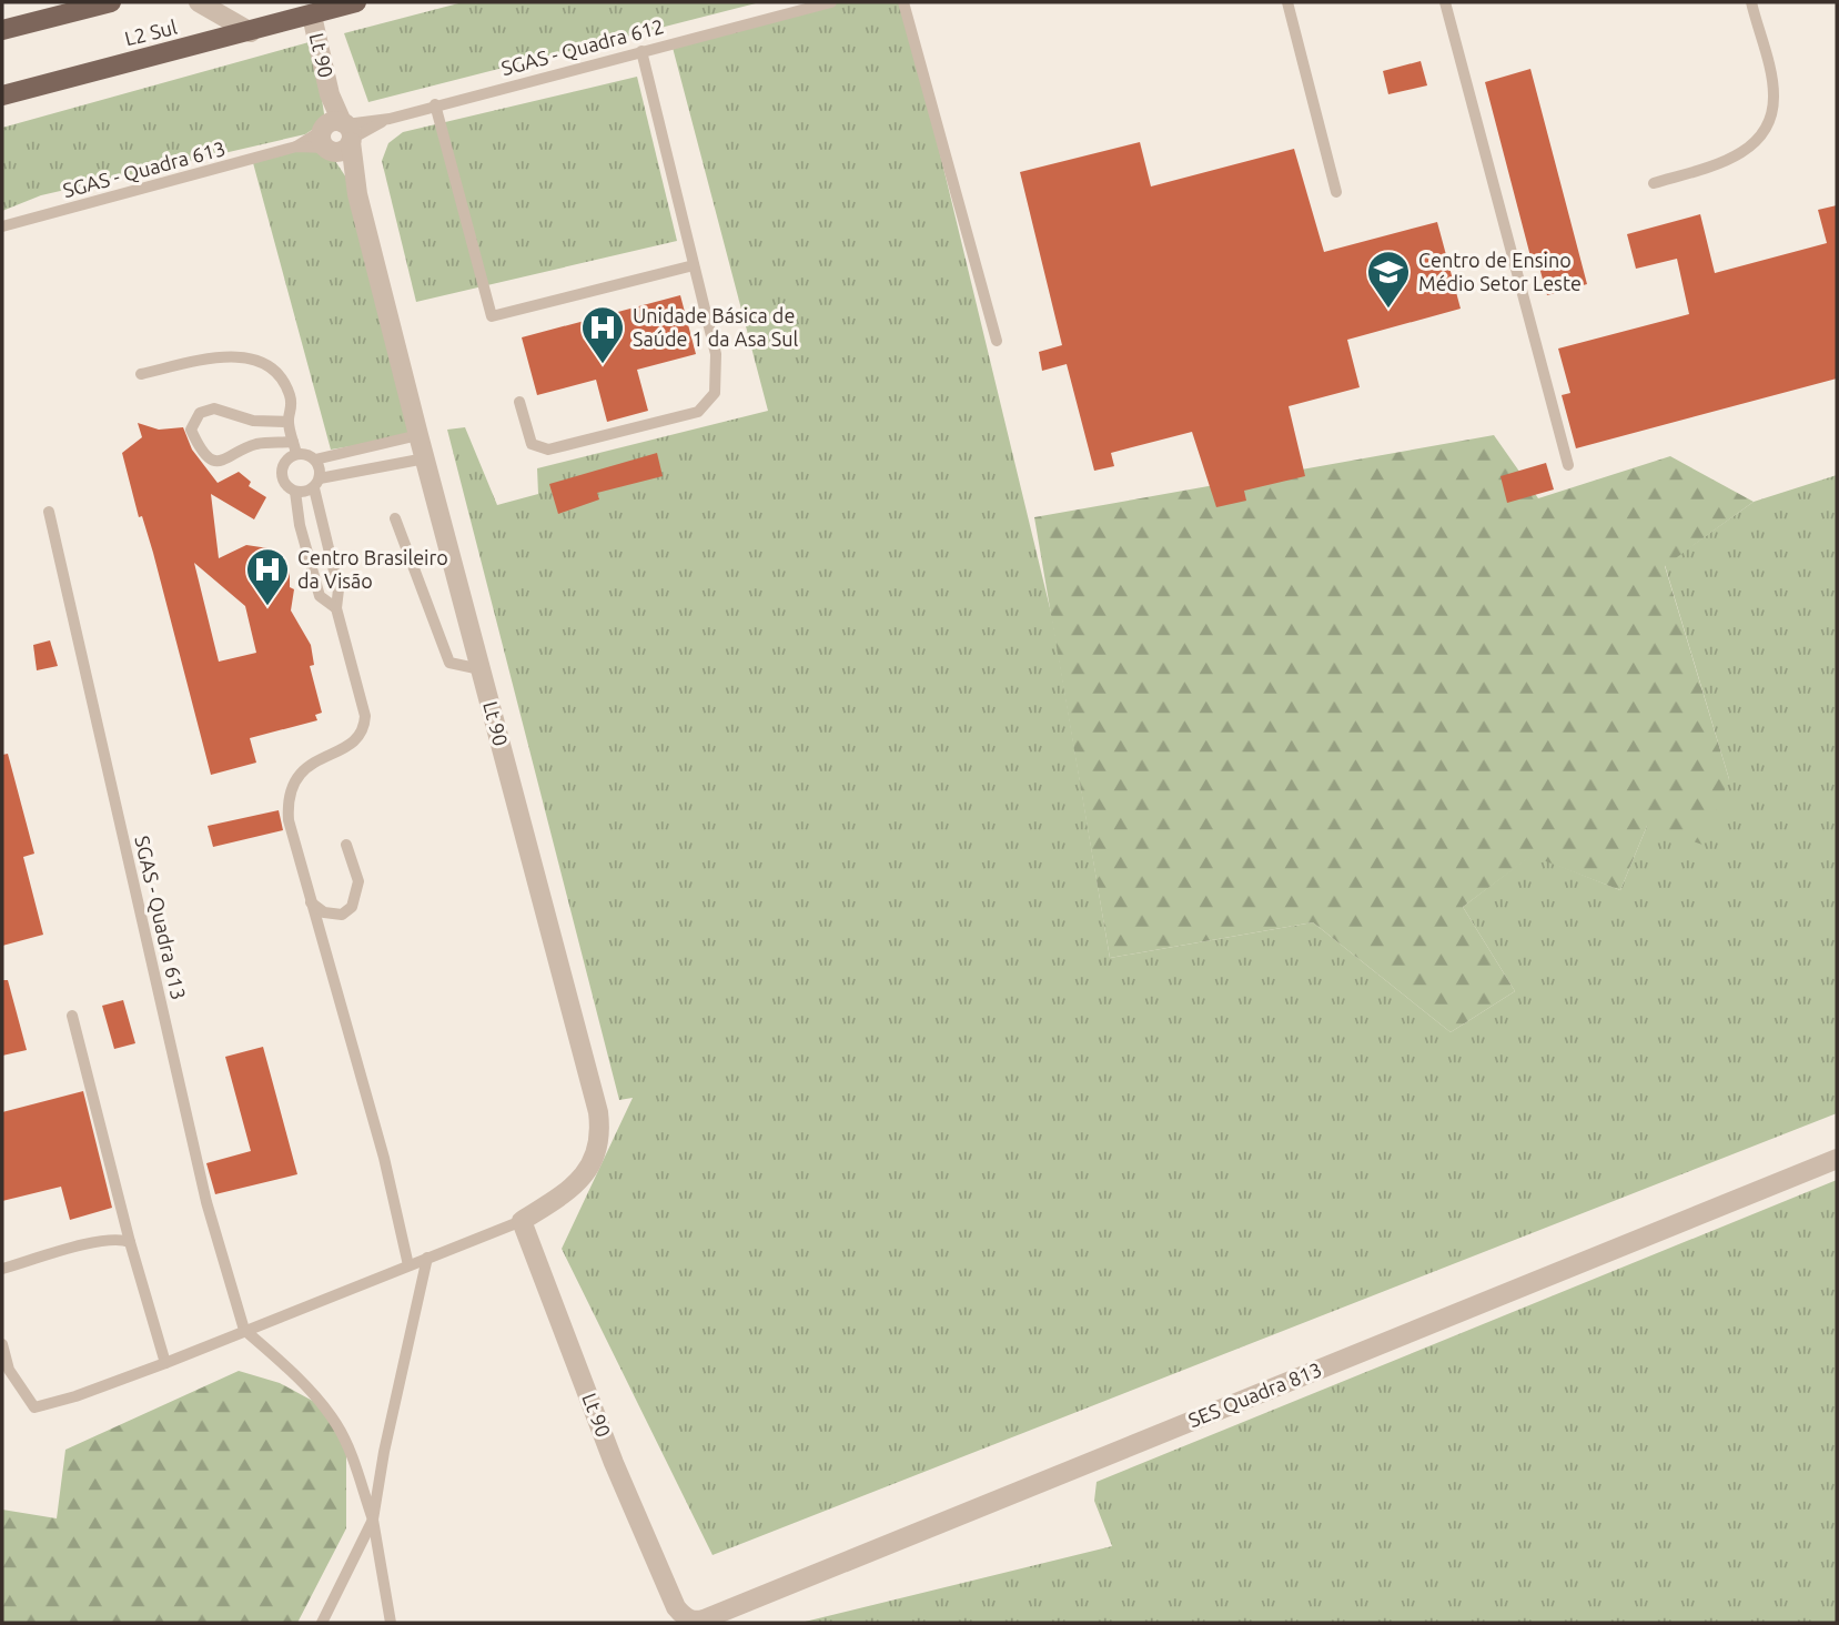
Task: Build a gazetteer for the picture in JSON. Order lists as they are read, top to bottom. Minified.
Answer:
{"streets":{"main road":["L2 Sul"],"street":["Lt 90","SES Quadra 813"],"lane":["SGAS - Quadra 612","SGAS - Quadra 613"]},"crossings":[["L2 Sul","Lt 90"],["SGAS - Quadra 612","Lt 90"],["SGAS - Quadra 612","SGAS - Quadra 613"],["Lt 90","SGAS - Quadra 613"],["Lt 90","SES Quadra 813"]],"places":{"school or university":["Centro de Ensino Médio Setor Leste"],"hospital":["Unidade Básica de Saúde 1 da Asa Sul","Centro Brasileiro da Visão"]}}
